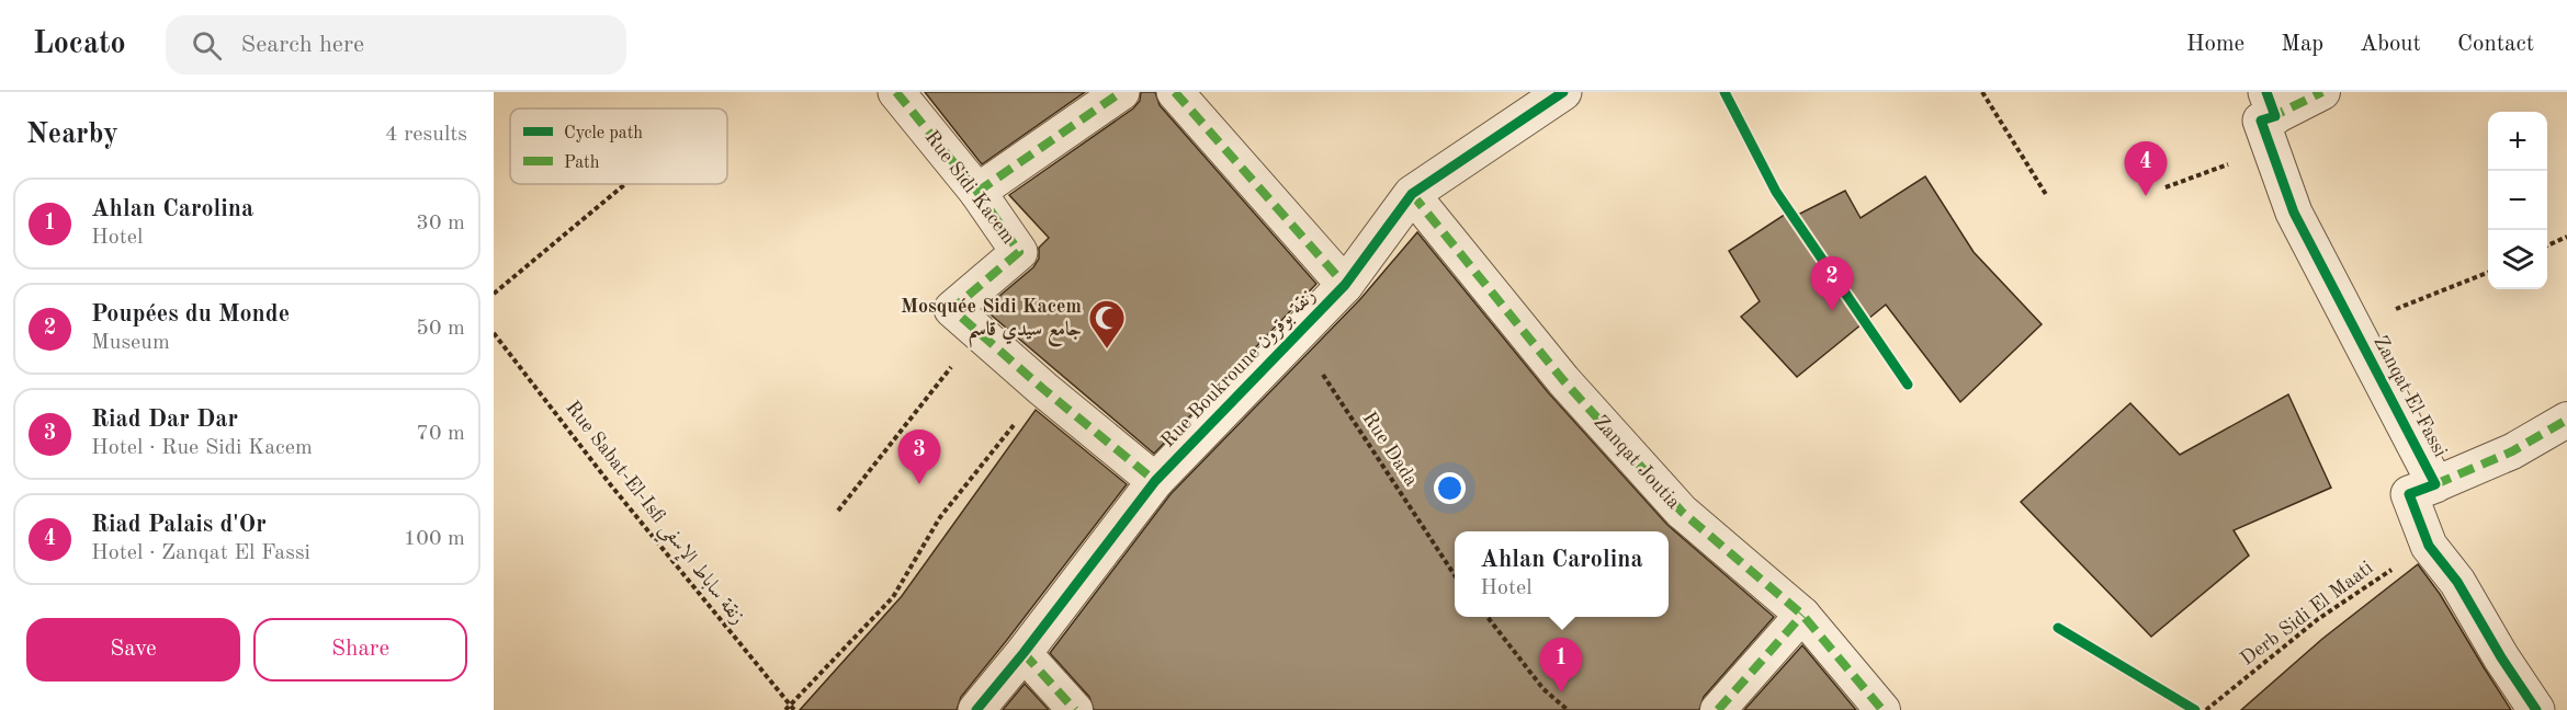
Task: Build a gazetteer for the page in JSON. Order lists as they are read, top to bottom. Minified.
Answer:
{"streets":{"street":["Rue Sidi Kacem","Rue Boukroune زنقة بوقرون","Zanqat El Fassi","Zanqat Joutia"],"path":["Rue Dada","Rue Sabat-El-Isfi زنقة ساباط الإسفي","Derb Sidi El Maati"]},"crossings":[["Rue Sidi Kacem","Rue Boukroune زنقة بوقرون"],["Rue Boukroune زنقة بوقرون","Rue Dada"],["Rue Boukroune زنقة بوقرون","Zanqat Joutia"],["Zanqat El Fassi","Derb Sidi El Maati"]],"places":{"mosque":["Mosquée Sidi Kacem جامع سيدي قاسم"]},"legend":["Cycle path","Path"],"page":{"header":"Locato","search":"Search here","nav":["Home","Map","About","Contact"],"heading":["Nearby","4 results"],"map_buttons":["+","−"],"pins":["4","2","3","1"],"list":[{"mark":"1","name":"Ahlan Carolina","note":"Hotel","value":"30 m"},{"mark":"2","name":"Poupées du Monde","note":"Museum","value":"50 m"},{"mark":"3","name":"Riad Dar Dar","note":"Hotel · Rue Sidi Kacem","value":"70 m"},{"mark":"4","name":"Riad Palais d'Or","note":"Hotel · Zanqat El Fassi","value":"100 m"}],"popup":["Ahlan Carolina","Hotel"],"buttons":["Save","Share"]}}
